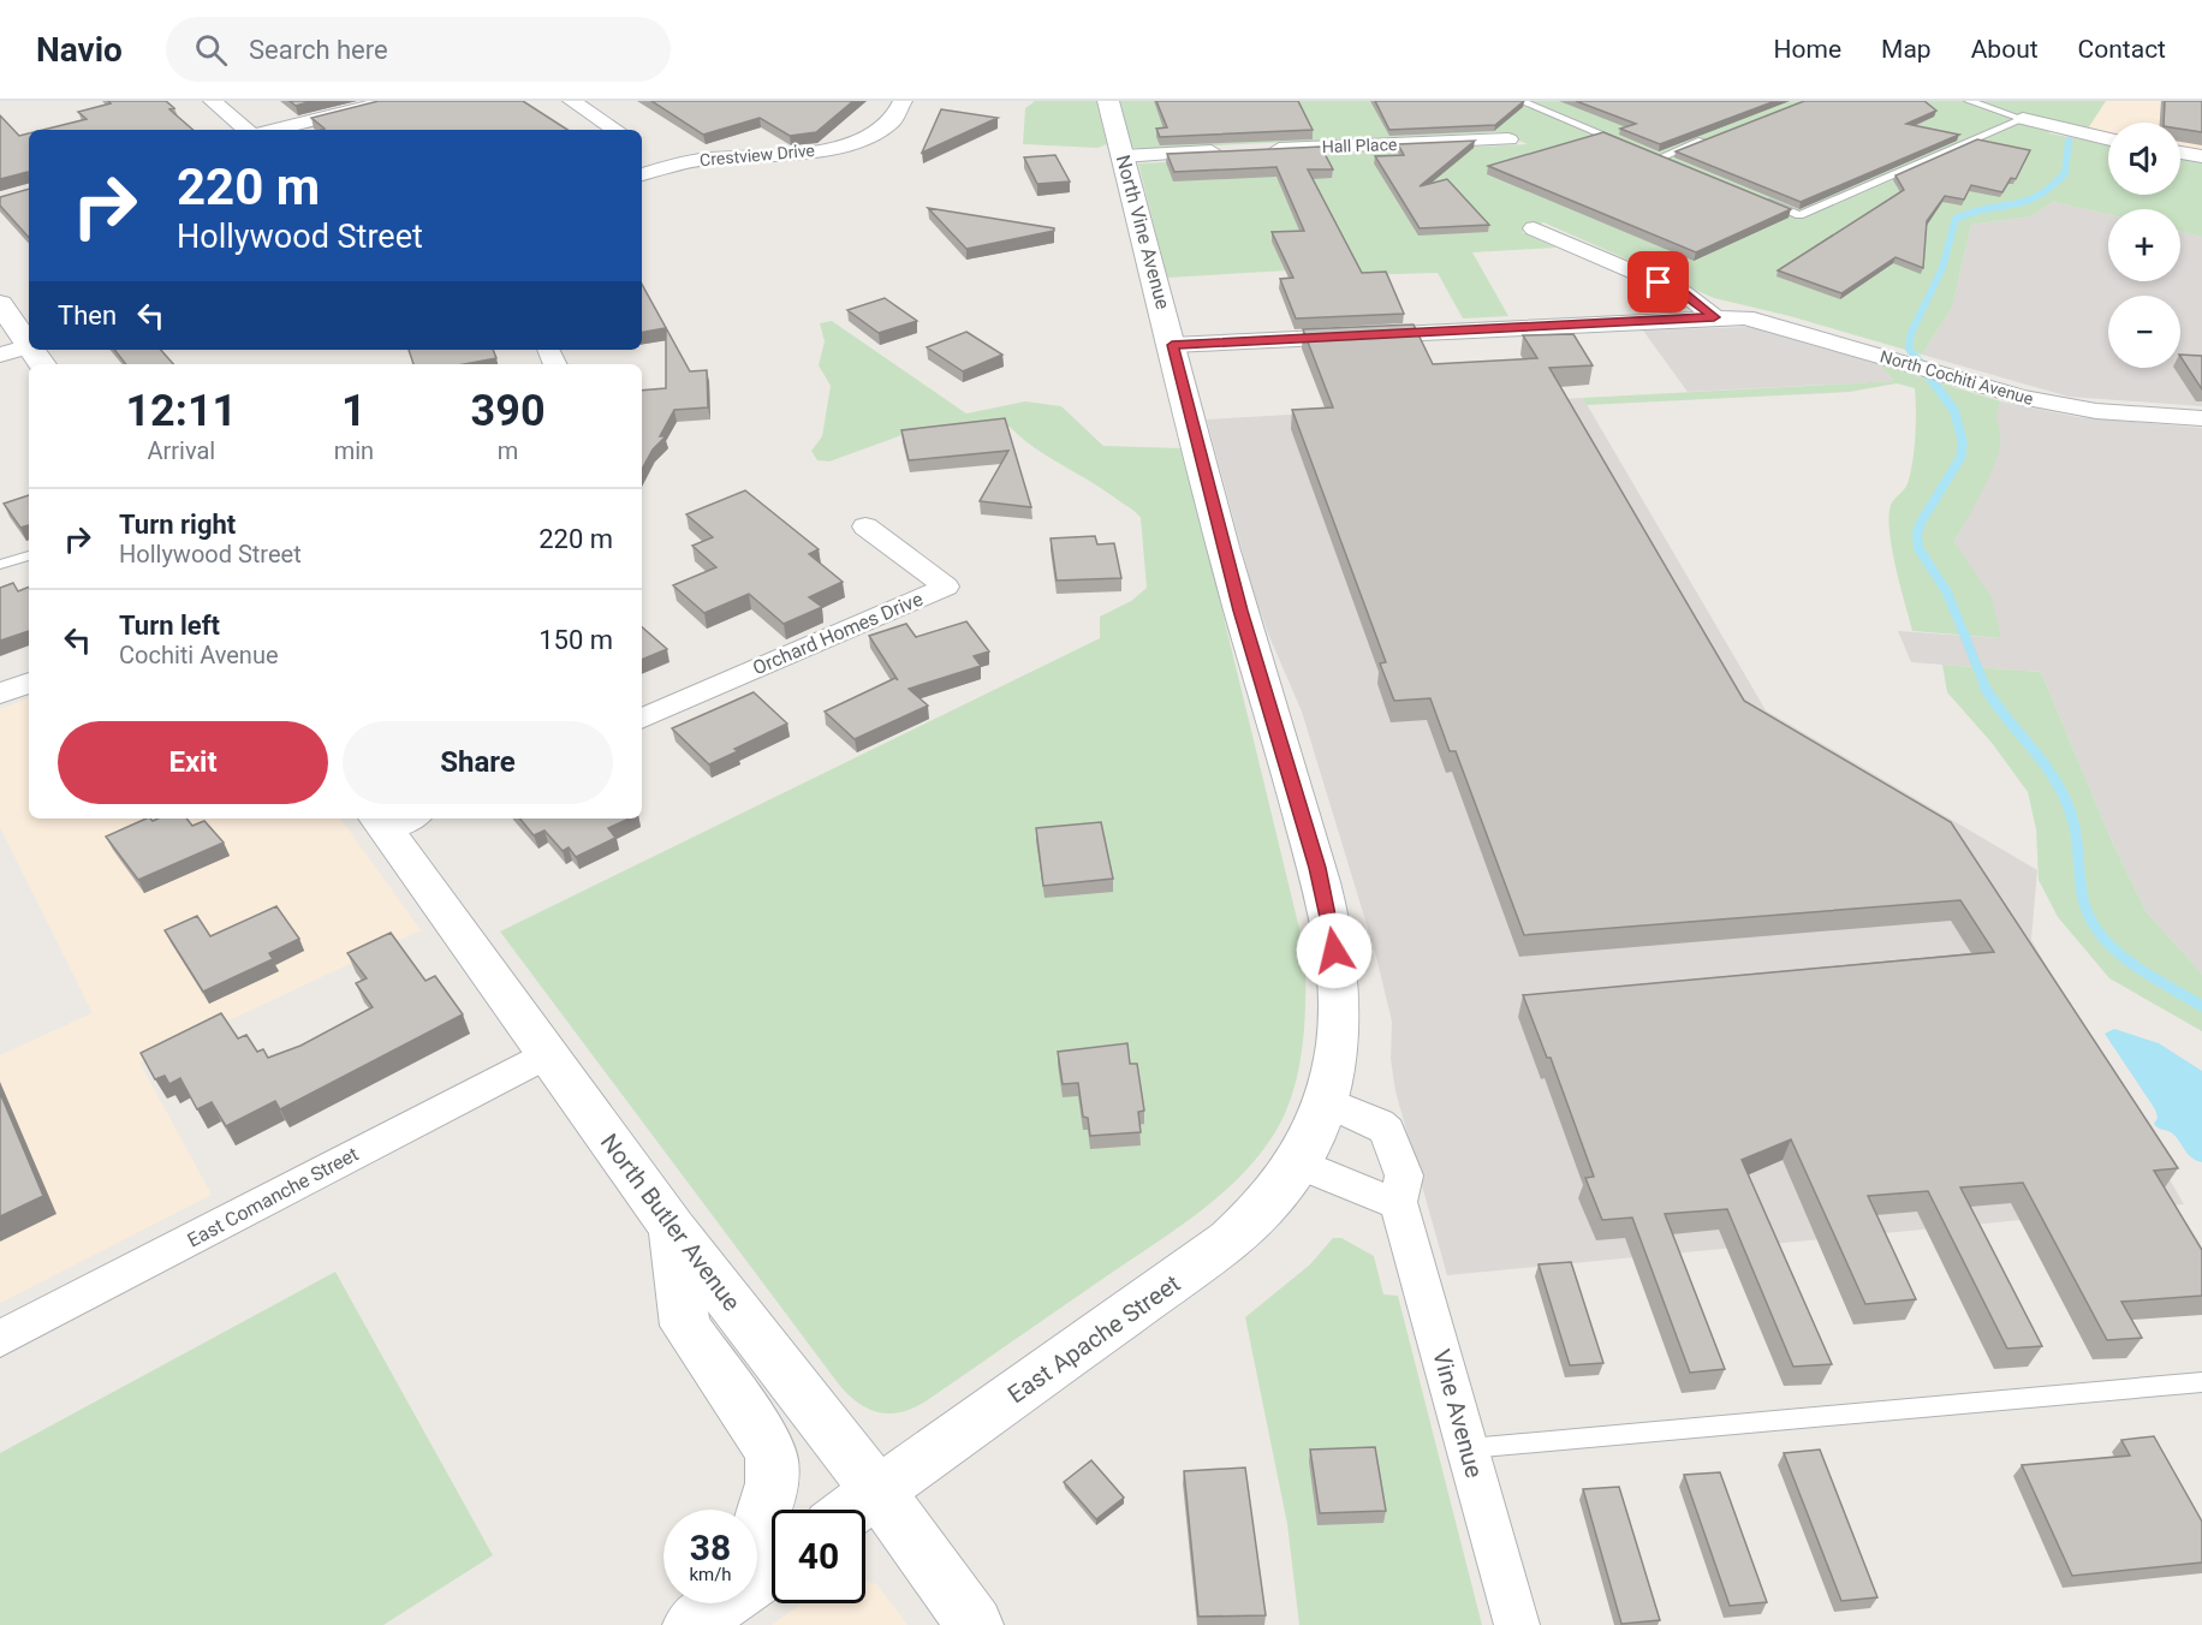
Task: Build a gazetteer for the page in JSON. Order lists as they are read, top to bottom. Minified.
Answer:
{"streets":{"street":["Hall Place","Crestview Drive","North Vine Avenue","North Cochiti Avenue","Orchard Homes Drive","East Comanche Street","North Butler Avenue","East Apache Street","Vine Avenue"]},"crossings":[["North Vine Avenue","North Cochiti Avenue"],["North Vine Avenue","East Apache Street"],["North Vine Avenue","Vine Avenue"],["East Comanche Street","North Butler Avenue"],["North Butler Avenue","East Apache Street"],["East Apache Street","Vine Avenue"]],"page":{"header":"Navio","search":"Search here","nav":["Home","Map","About","Contact"],"map_buttons":["+","−"],"turn":["220 m","Hollywood Street"],"then":"Then","eta":["12:11","Arrival","1","min","390","m"],"list":[{"name":"Turn right","note":"Hollywood Street","value":"220 m"},{"name":"Turn left","note":"Cochiti Avenue","value":"150 m"}],"buttons":["Exit","Share"],"speed":"38 km/h","limit":"40"}}
